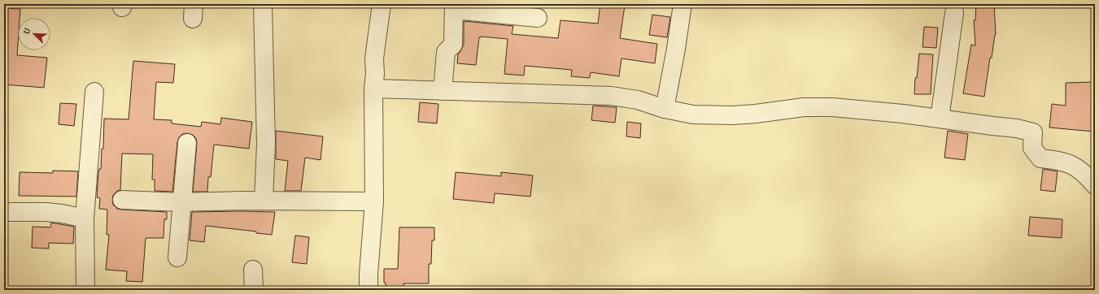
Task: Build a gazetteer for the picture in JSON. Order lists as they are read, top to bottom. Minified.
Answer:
{"north":"top left"}
